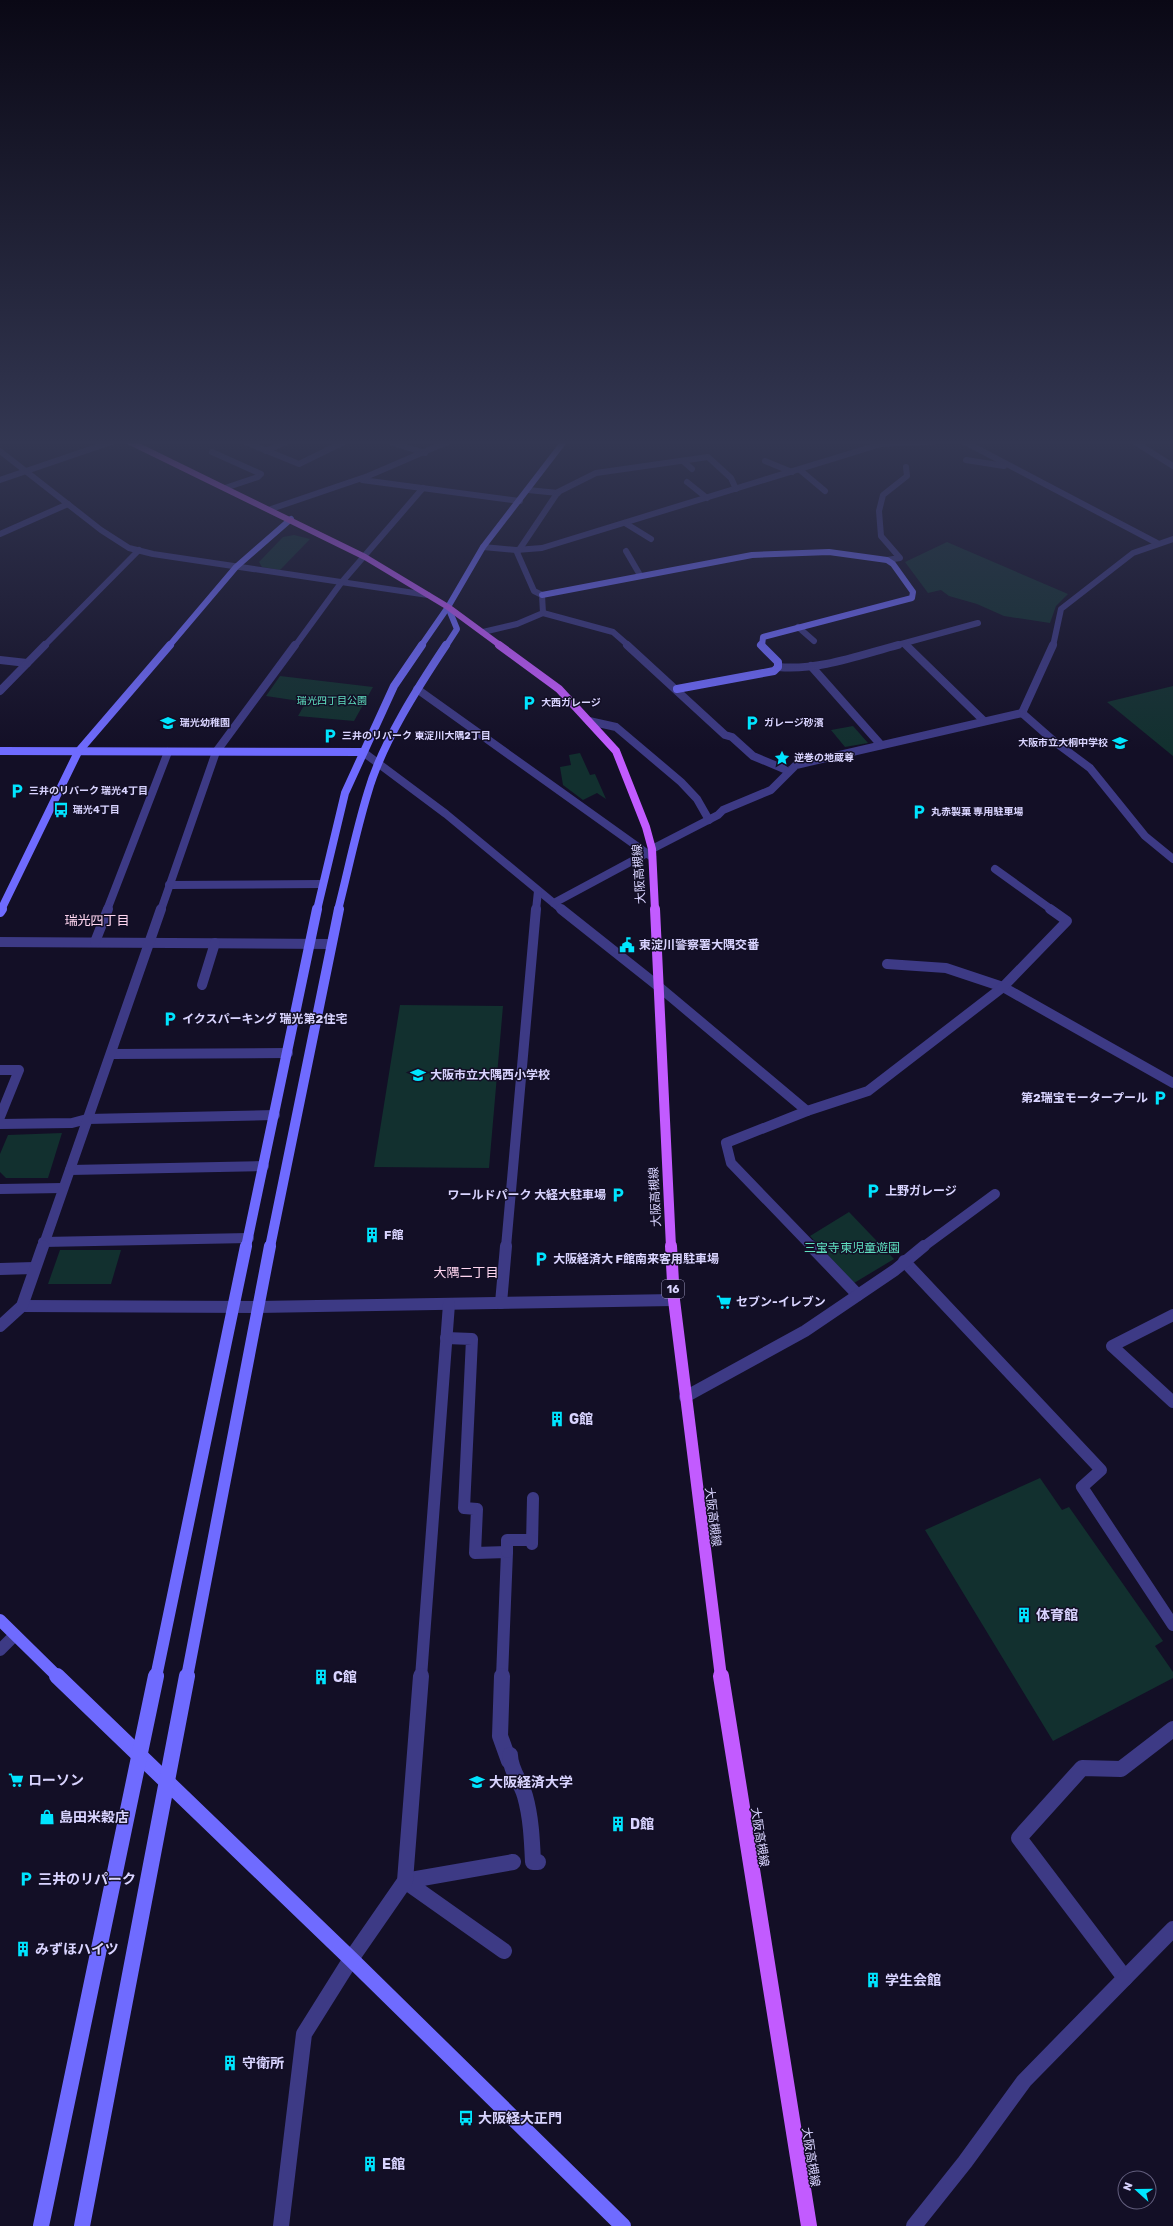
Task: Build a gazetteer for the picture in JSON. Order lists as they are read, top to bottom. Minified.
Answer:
{"streets":{"main road":["大阪高槻線","16"]},"districts":["瑞光四丁目","大隅二丁目"],"parks":["瑞光四丁目公園","三宝寺東児童遊園"],"places":{"parking":["大西ガレージ","ガレージ砂濱","三井のリパーク 東淀川大隅2丁目","三井のリパーク 瑞光4丁目","丸赤製菓 専用駐車場","イクスパーキング 瑞光第2住宅","第2瑞宝モータープール","上野ガレージ","ワールドパーク 大経大駐車場","大阪経済大 F館南来客用駐車場","三井のリパーク"],"school or university":["瑞光幼稚園","大阪市立大桐中学校","大阪市立大隅西小学校","大阪経済大学"],"place":["逆巻の地蔵尊"],"bus stop":["瑞光4丁目","大阪経大正門"],"public building":["東淀川警察署大隅交番"],"building":["F館","G館","体育館","C館","D館","みずほハイツ","学生会館","守衛所","E館"],"supermarket":["セブン-イレブン","ローソン"],"shop":["島田米穀店"]},"north":"left"}
